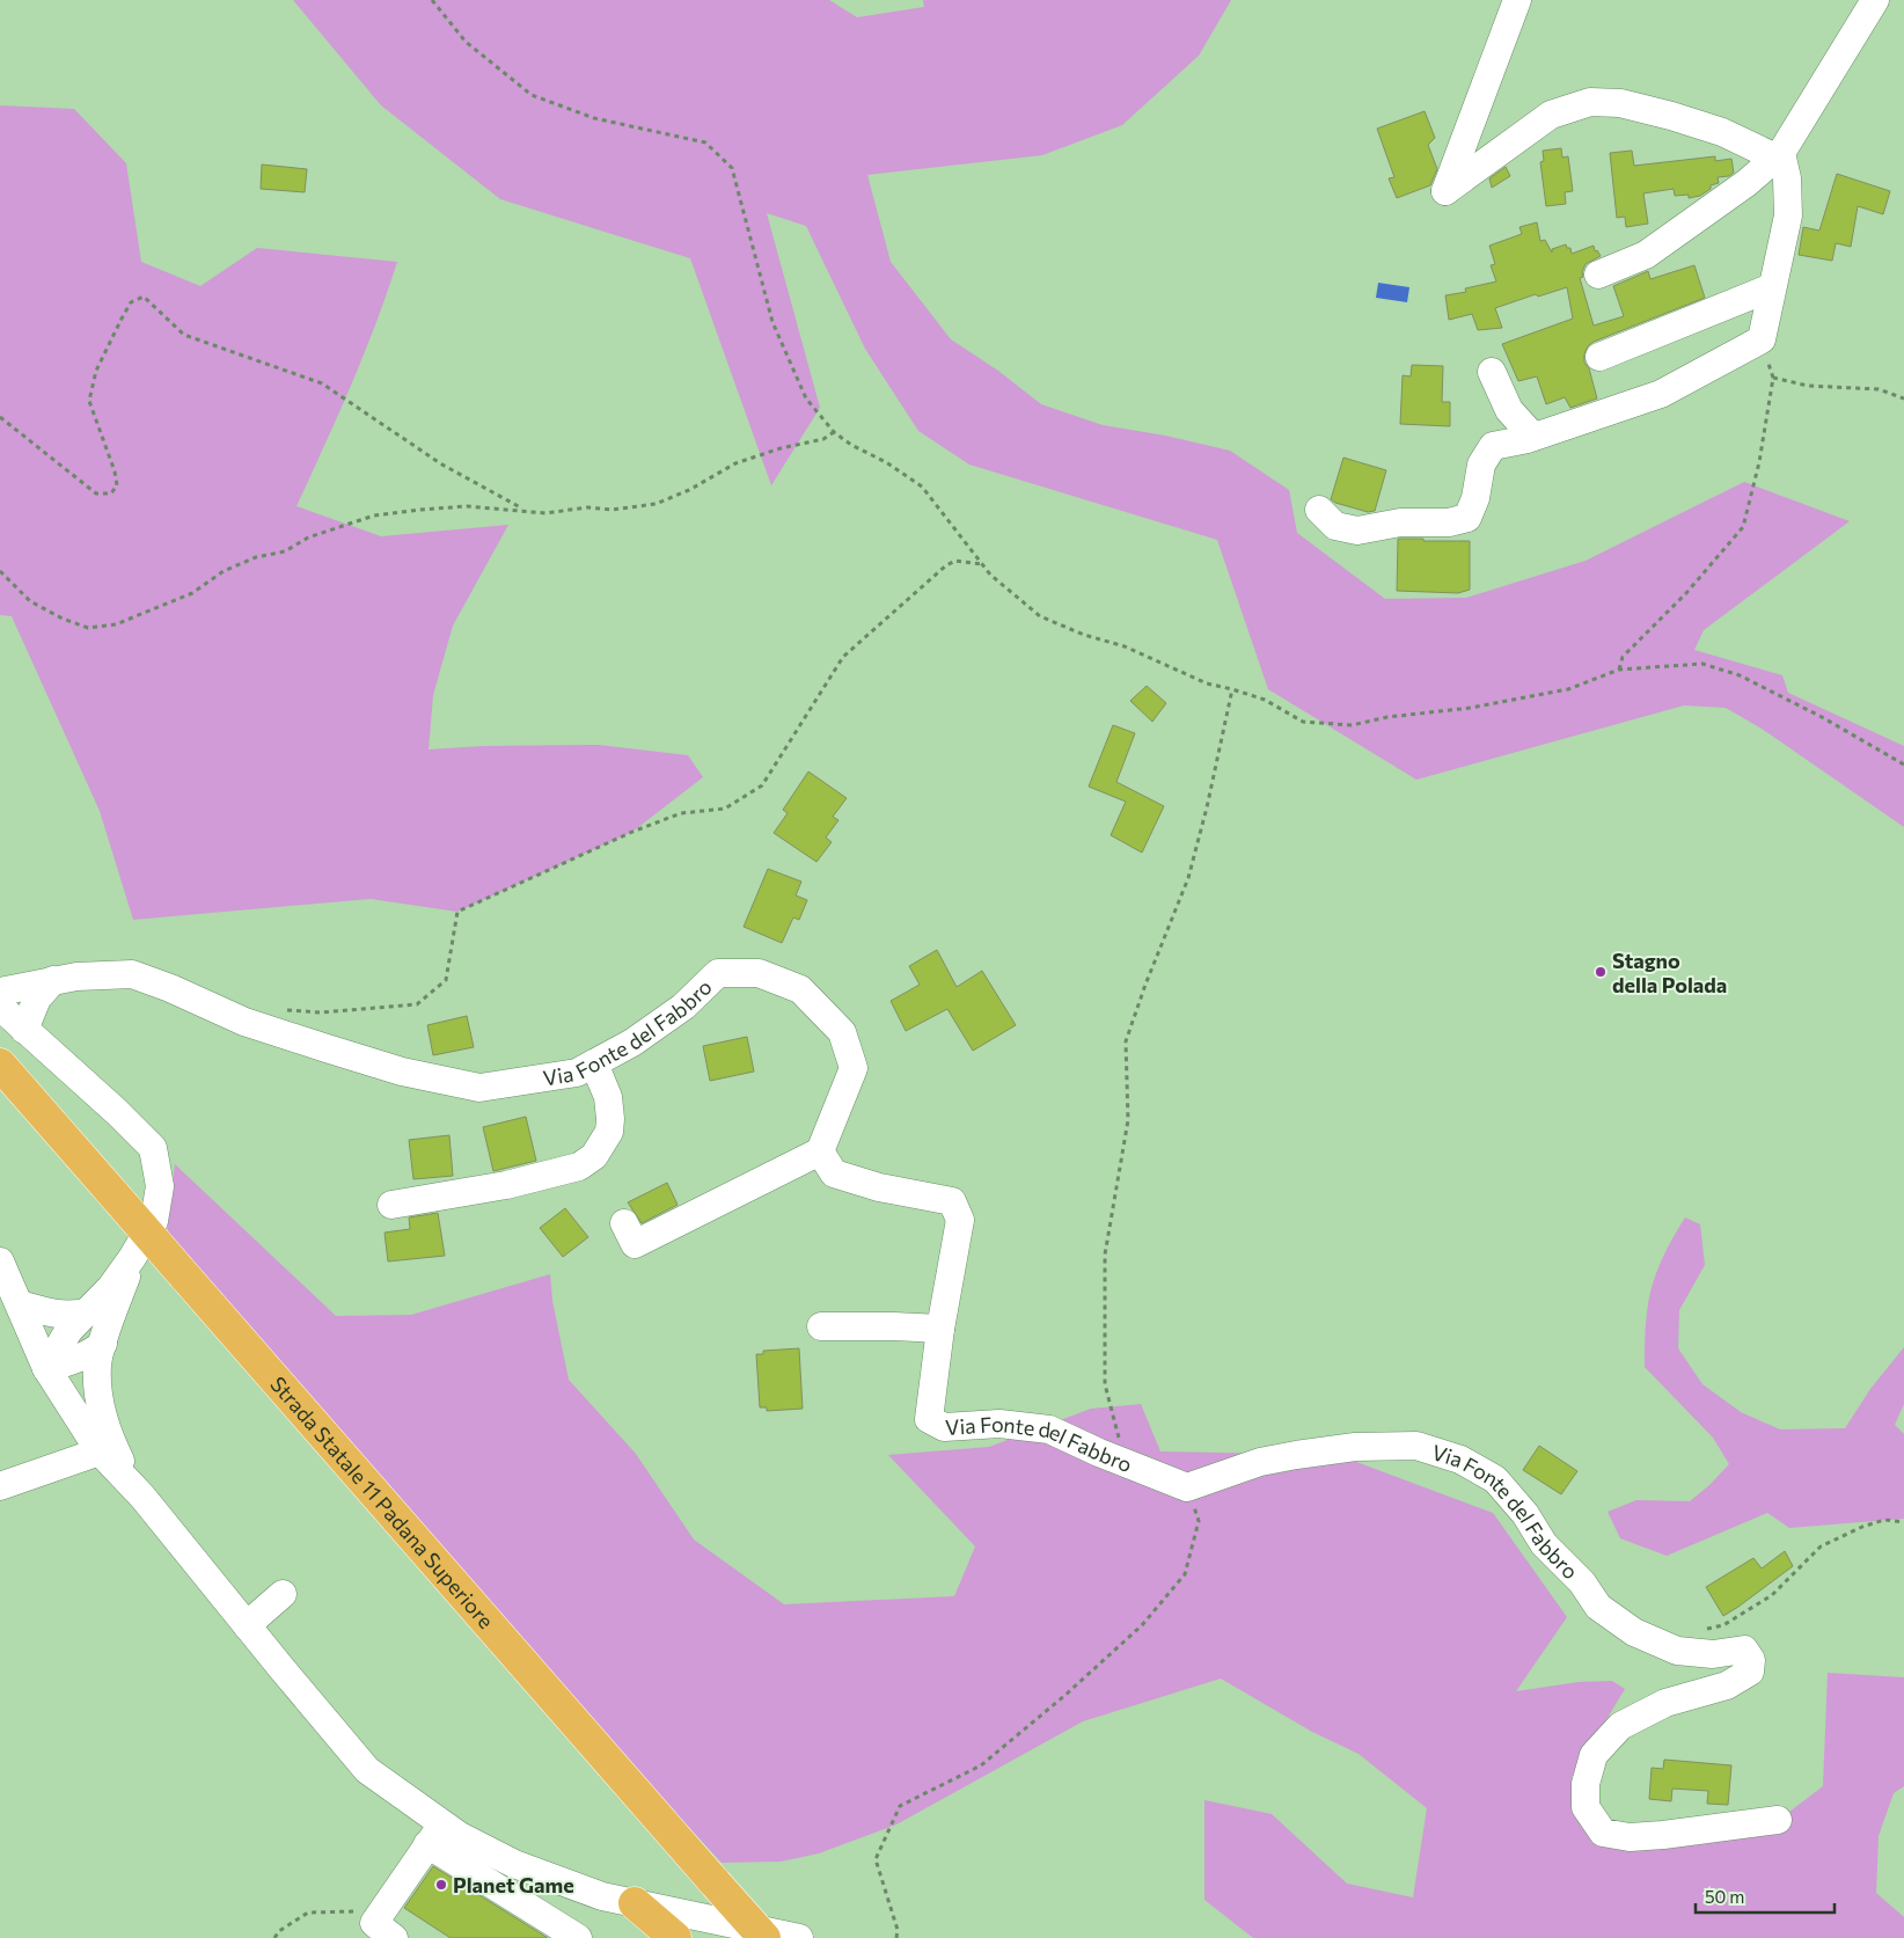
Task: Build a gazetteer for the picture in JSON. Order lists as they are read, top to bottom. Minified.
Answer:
{"streets":{"highway":["Strada Statale 11 Padana Superiore"],"street":["Via Fonte del Fabbro"]},"places":["Stagno della Polada","Planet Game"],"scale_bar":"50 m"}
